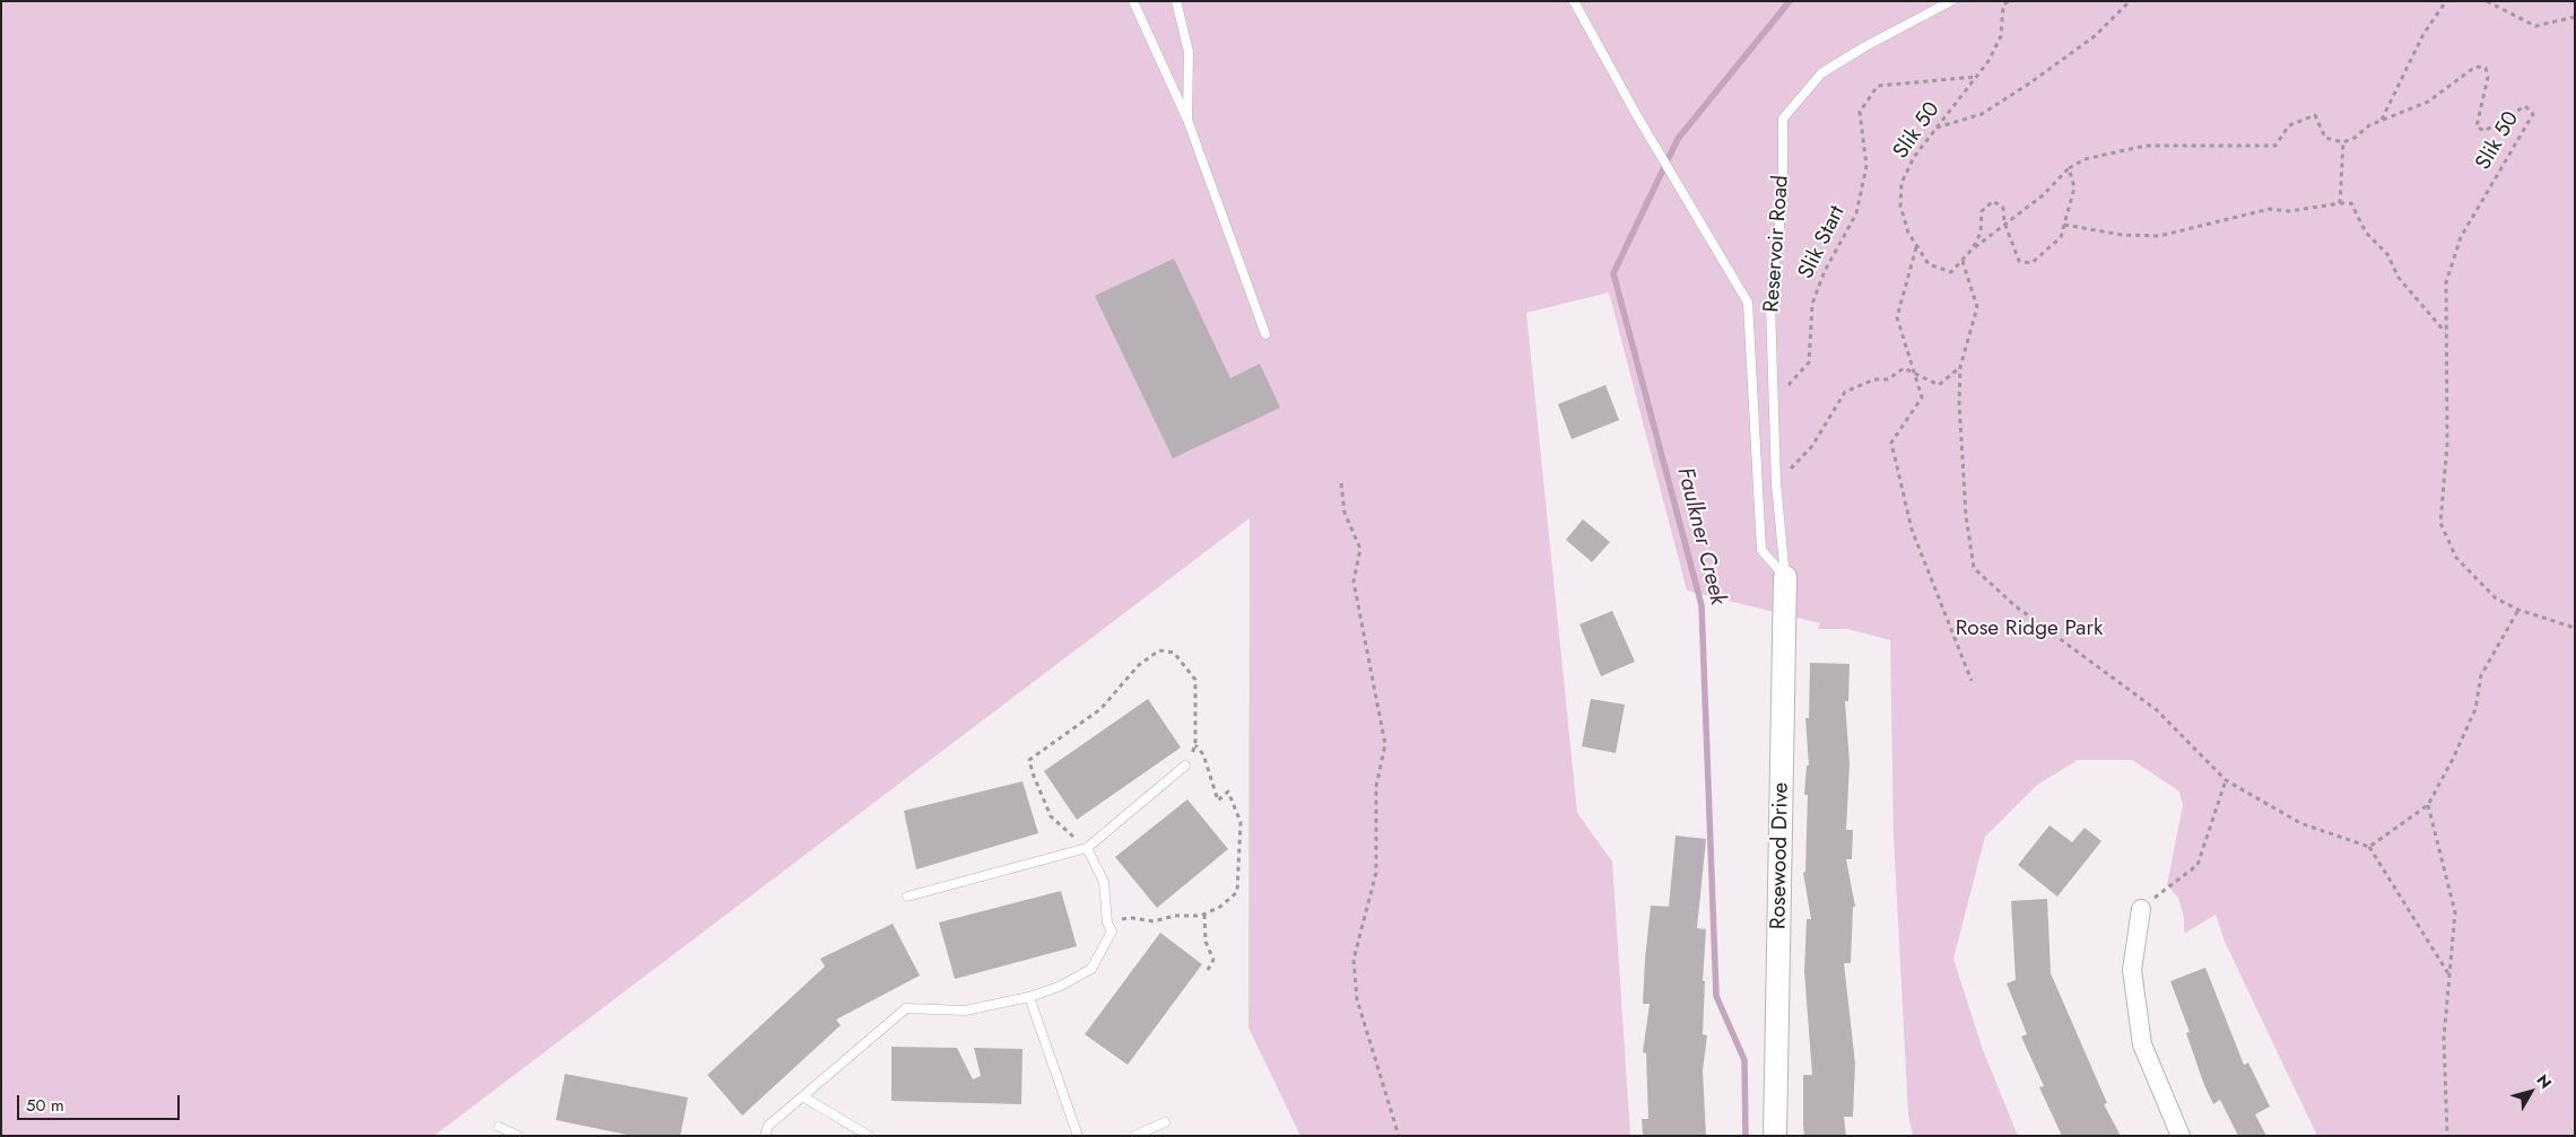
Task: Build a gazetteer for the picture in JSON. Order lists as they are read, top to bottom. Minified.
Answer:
{"streets":{"street":["Rosewood Drive"],"lane":["Reservoir Road"],"path":["Slik 50","Slik Start"]},"crossings":[["Slik 50","Slik Start"],["Slik Start","Reservoir Road"],["Reservoir Road","Rosewood Drive"]],"water":["Faulkner Creek"],"parks":["Rose Ridge Park"],"scale_bar":"50 m","north":"top right"}
